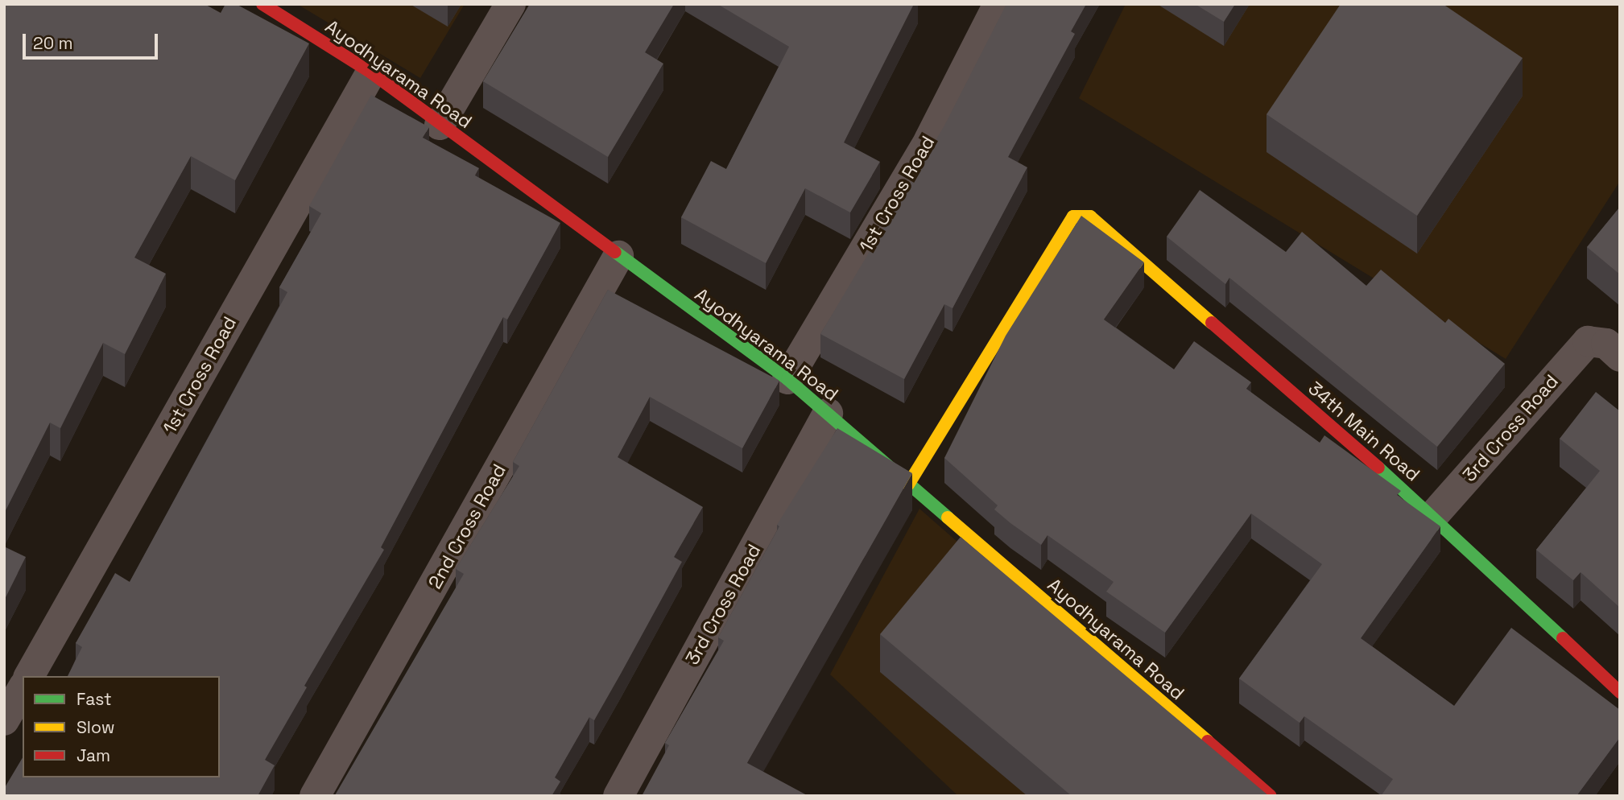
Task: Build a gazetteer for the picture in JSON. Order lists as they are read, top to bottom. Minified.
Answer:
{"streets":{"street":["Ayodhyarama Road","1st Cross Road","3rd Cross Road","34th Main Road","2nd Cross Road"]},"crossings":[["Ayodhyarama Road","1st Cross Road"],["Ayodhyarama Road","3rd Cross Road"],["Ayodhyarama Road","34th Main Road"],["Ayodhyarama Road","2nd Cross Road"],["3rd Cross Road","34th Main Road"]],"legend":["Fast","Slow","Jam"],"scale_bar":"20 m"}
